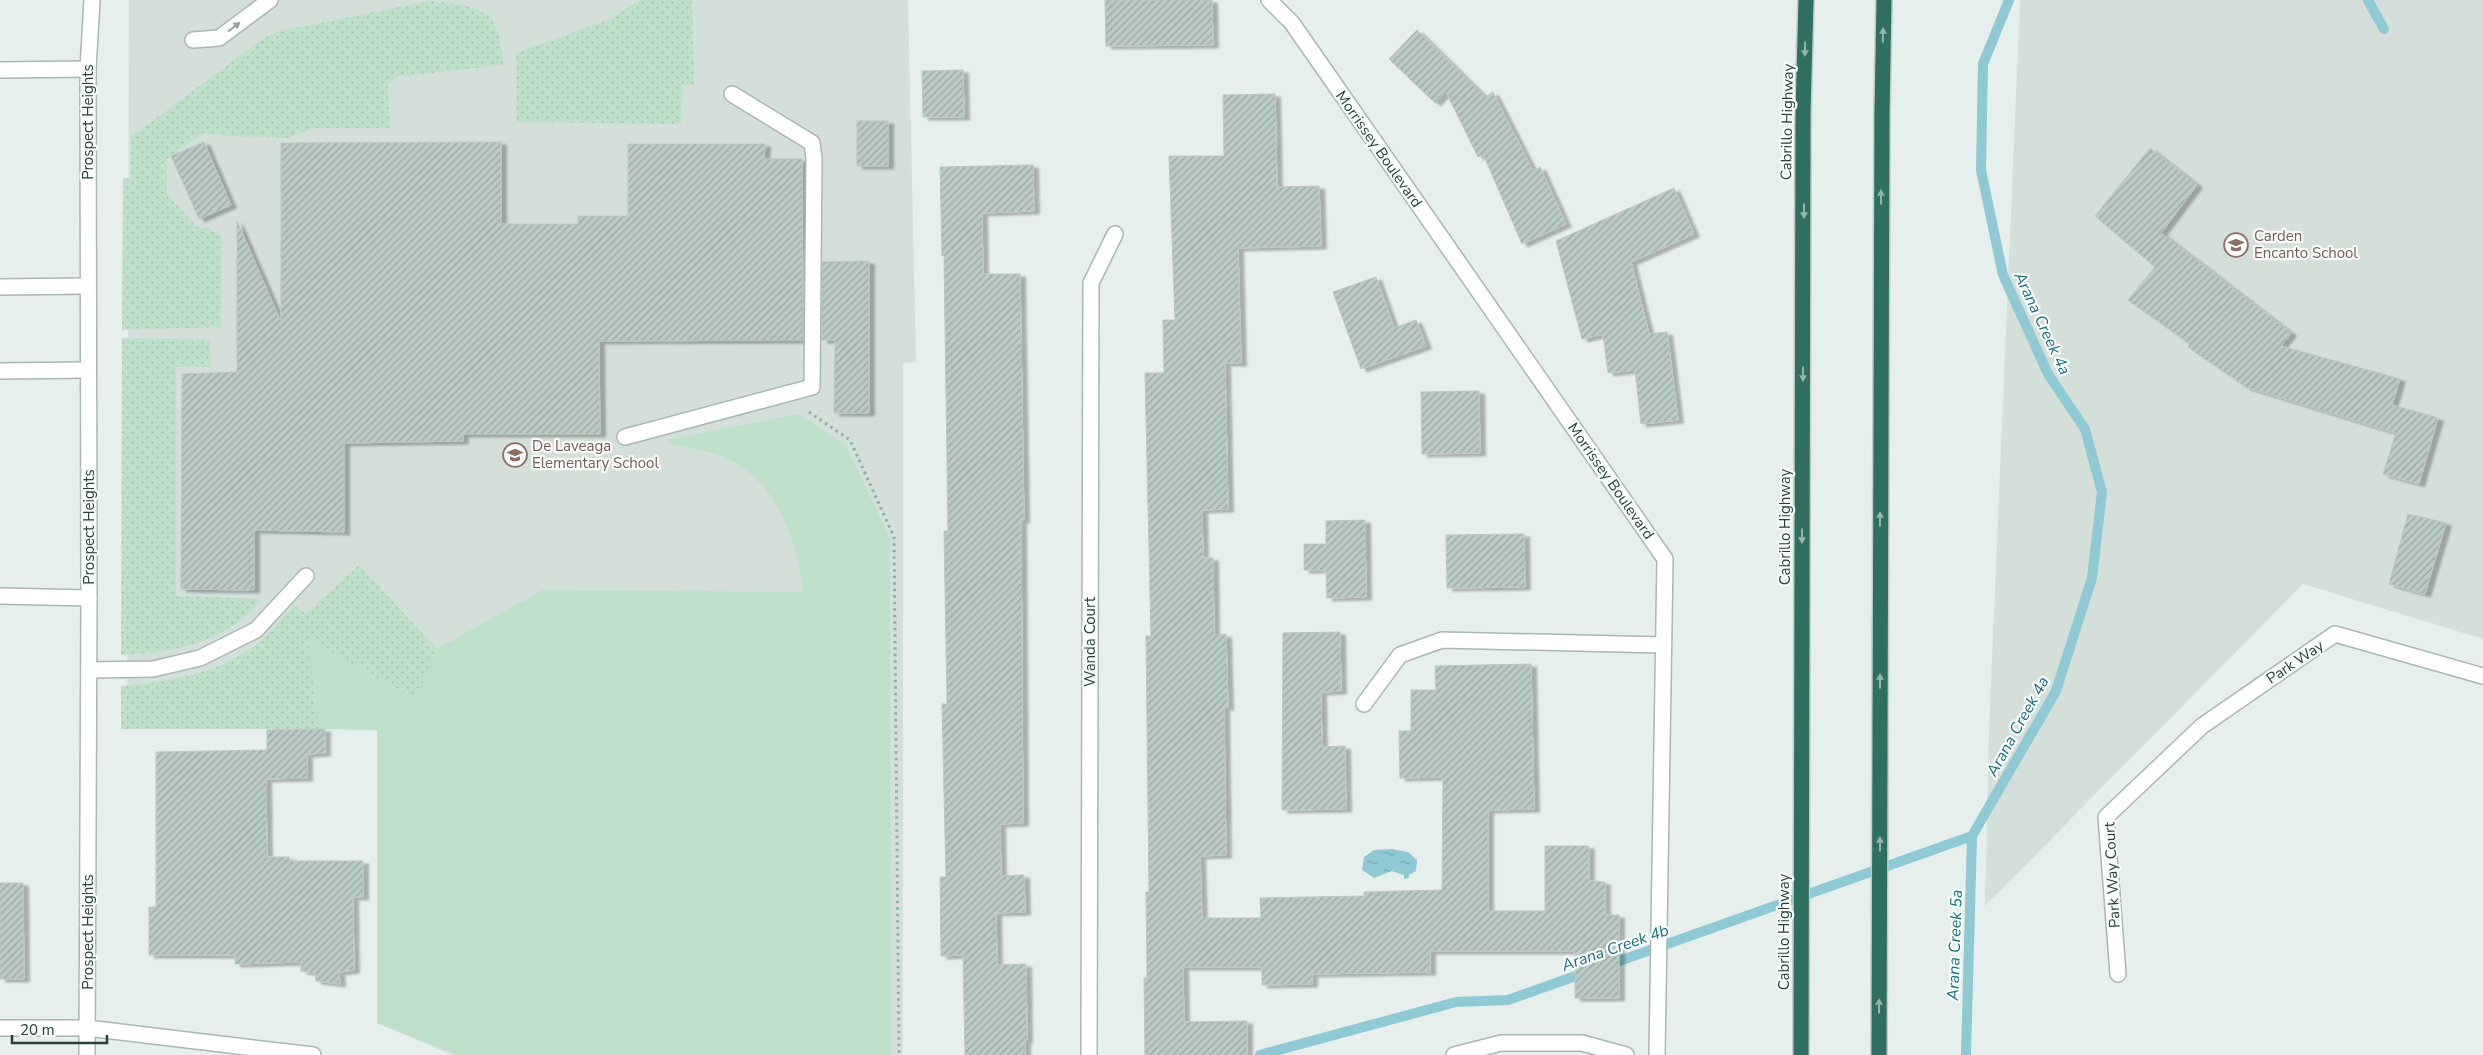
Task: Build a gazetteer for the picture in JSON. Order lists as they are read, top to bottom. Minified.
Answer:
{"streets":{"highway":["Cabrillo Highway"],"street":["Prospect Heights","Morrissey Boulevard","Wanda Court","Park Way","Park Way Court"]},"crossings":[["Park Way","Park Way Court"]],"water":["Arana Creek 4a","Arana Creek 5a","Arana Creek 4b"],"places":{"school or university":["Carden Encanto School","De Laveaga Elementary School"]},"scale_bar":"20 m"}
